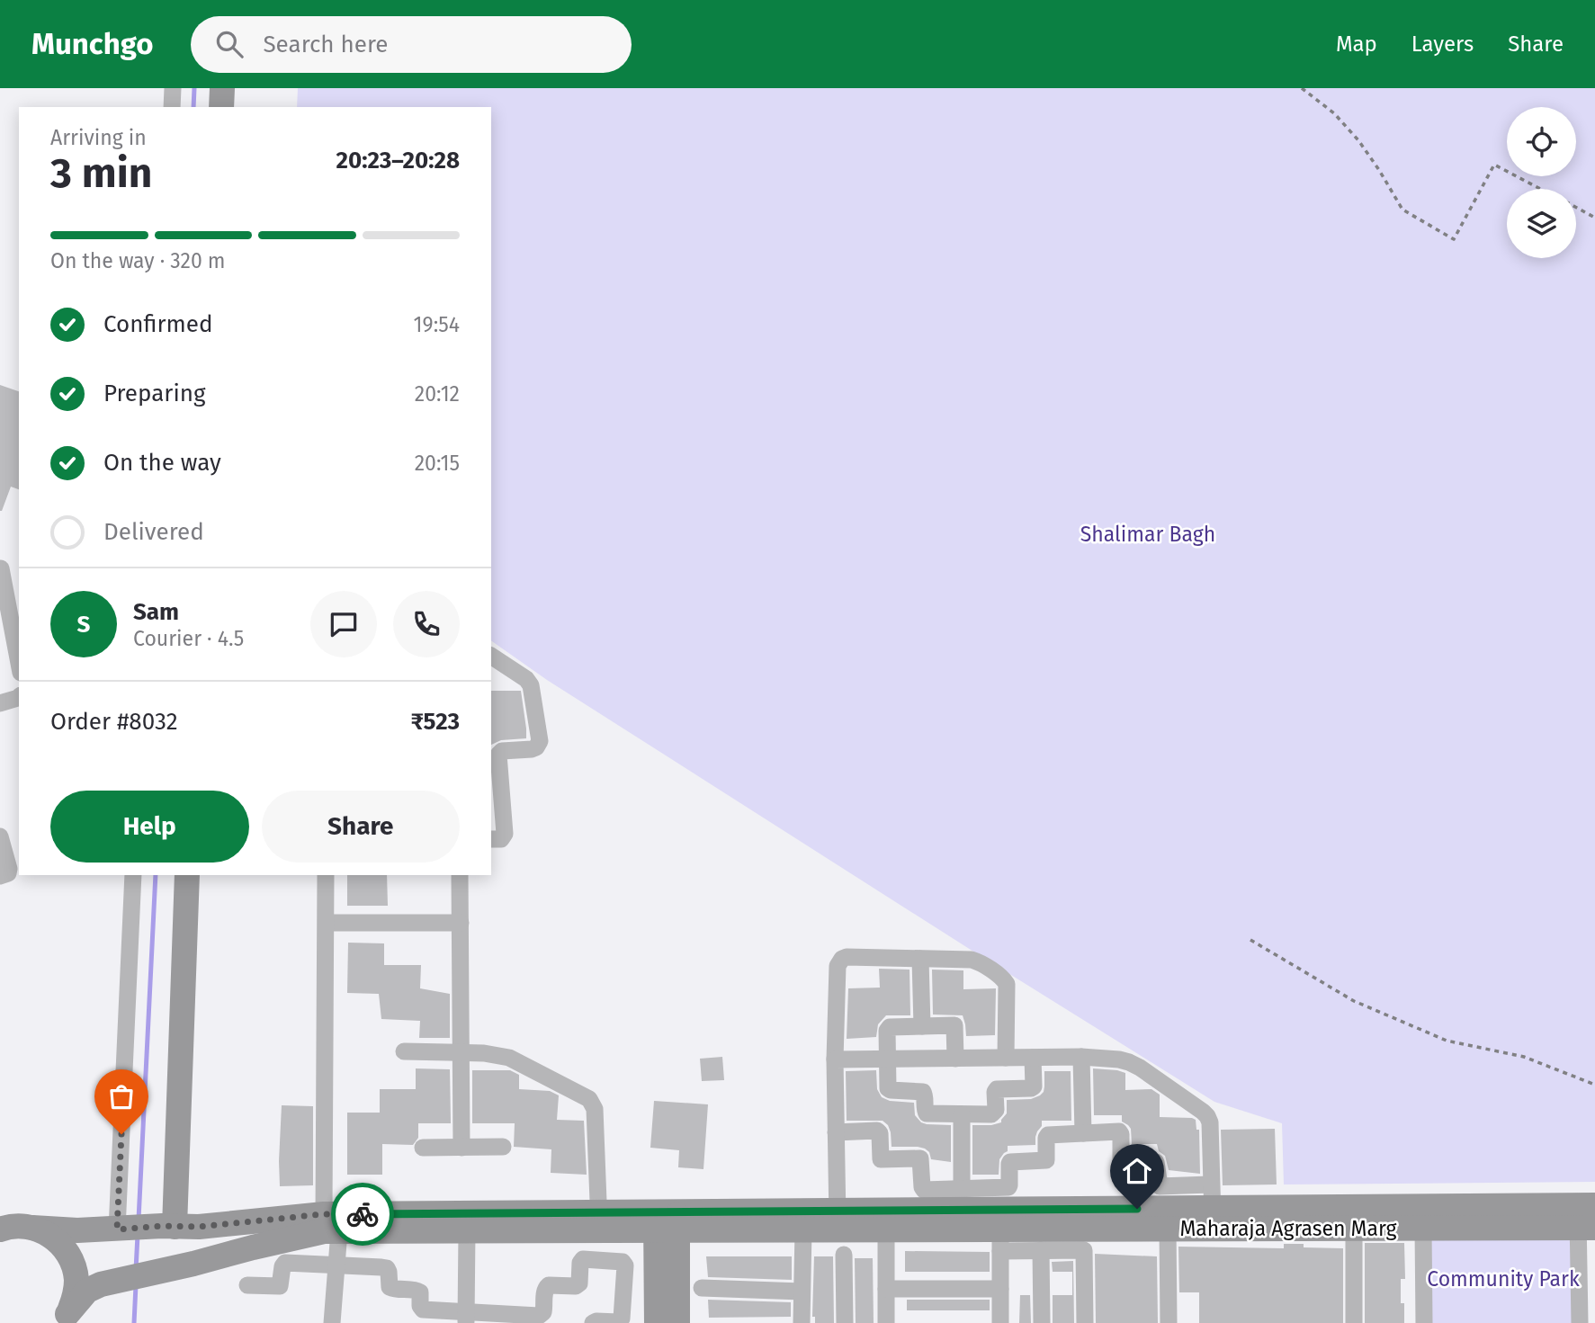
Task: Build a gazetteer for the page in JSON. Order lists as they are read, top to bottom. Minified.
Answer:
{"streets":{"street":["Maharaja Agrasen Marg"]},"parks":["Shalimar Bagh","Community Park"],"page":{"header":"Munchgo","search":"Search here","nav":["Map","Layers","Share"],"heading":["3 min","Arriving in","20:23–20:28"],"panel":["Sam","Courier · 4.5","Order #8032","₹523"],"bar":"On the way · 320 m","list":[["Confirmed","19:54"],["Preparing","20:12"],["On the way","20:15"],"Delivered"],"round":"S","buttons":["Help","Share"]}}
